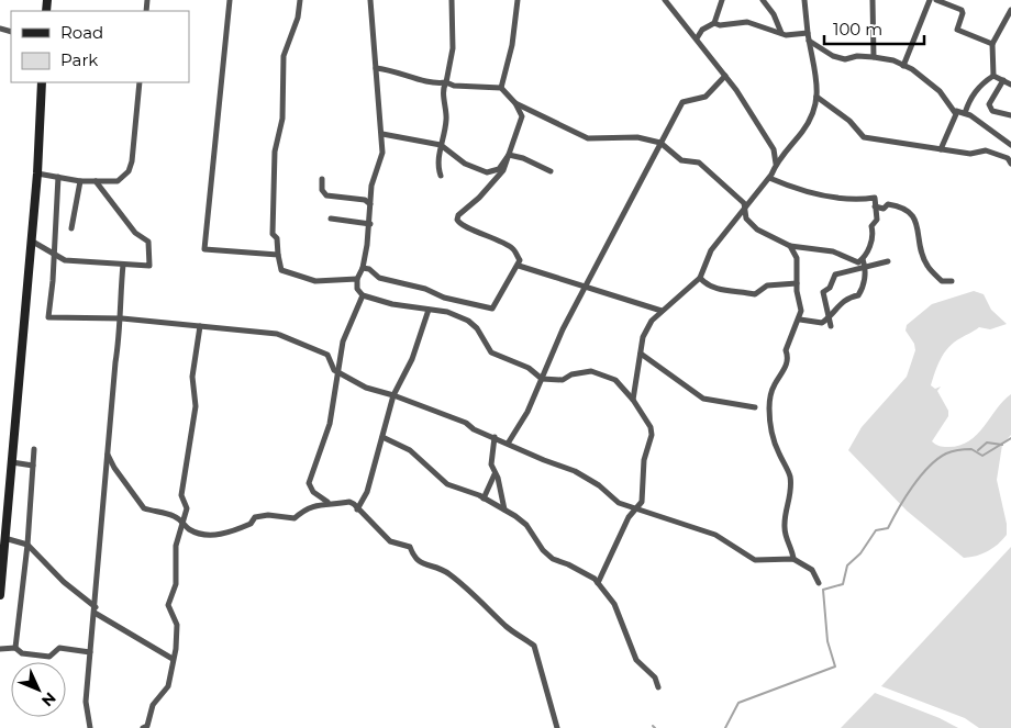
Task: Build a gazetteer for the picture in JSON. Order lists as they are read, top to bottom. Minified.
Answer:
{"legend":["Road","Park"],"scale_bar":"100 m","north":"bottom right"}
